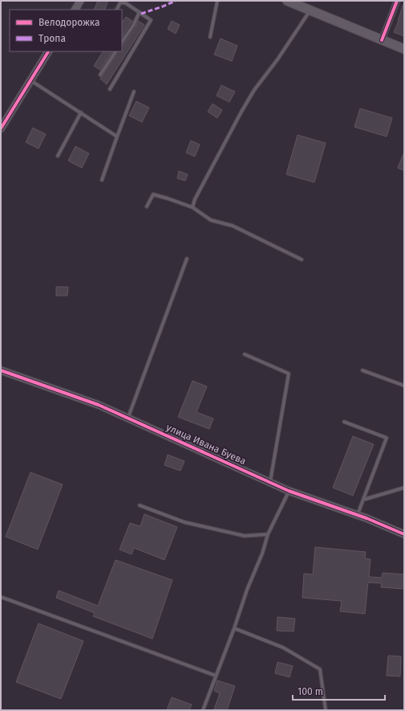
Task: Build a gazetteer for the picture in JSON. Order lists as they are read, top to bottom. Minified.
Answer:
{"streets":{"street":["улица Ивана Буева"]},"legend":["Велодорожка","Тропа"],"scale_bar":"100 m"}
